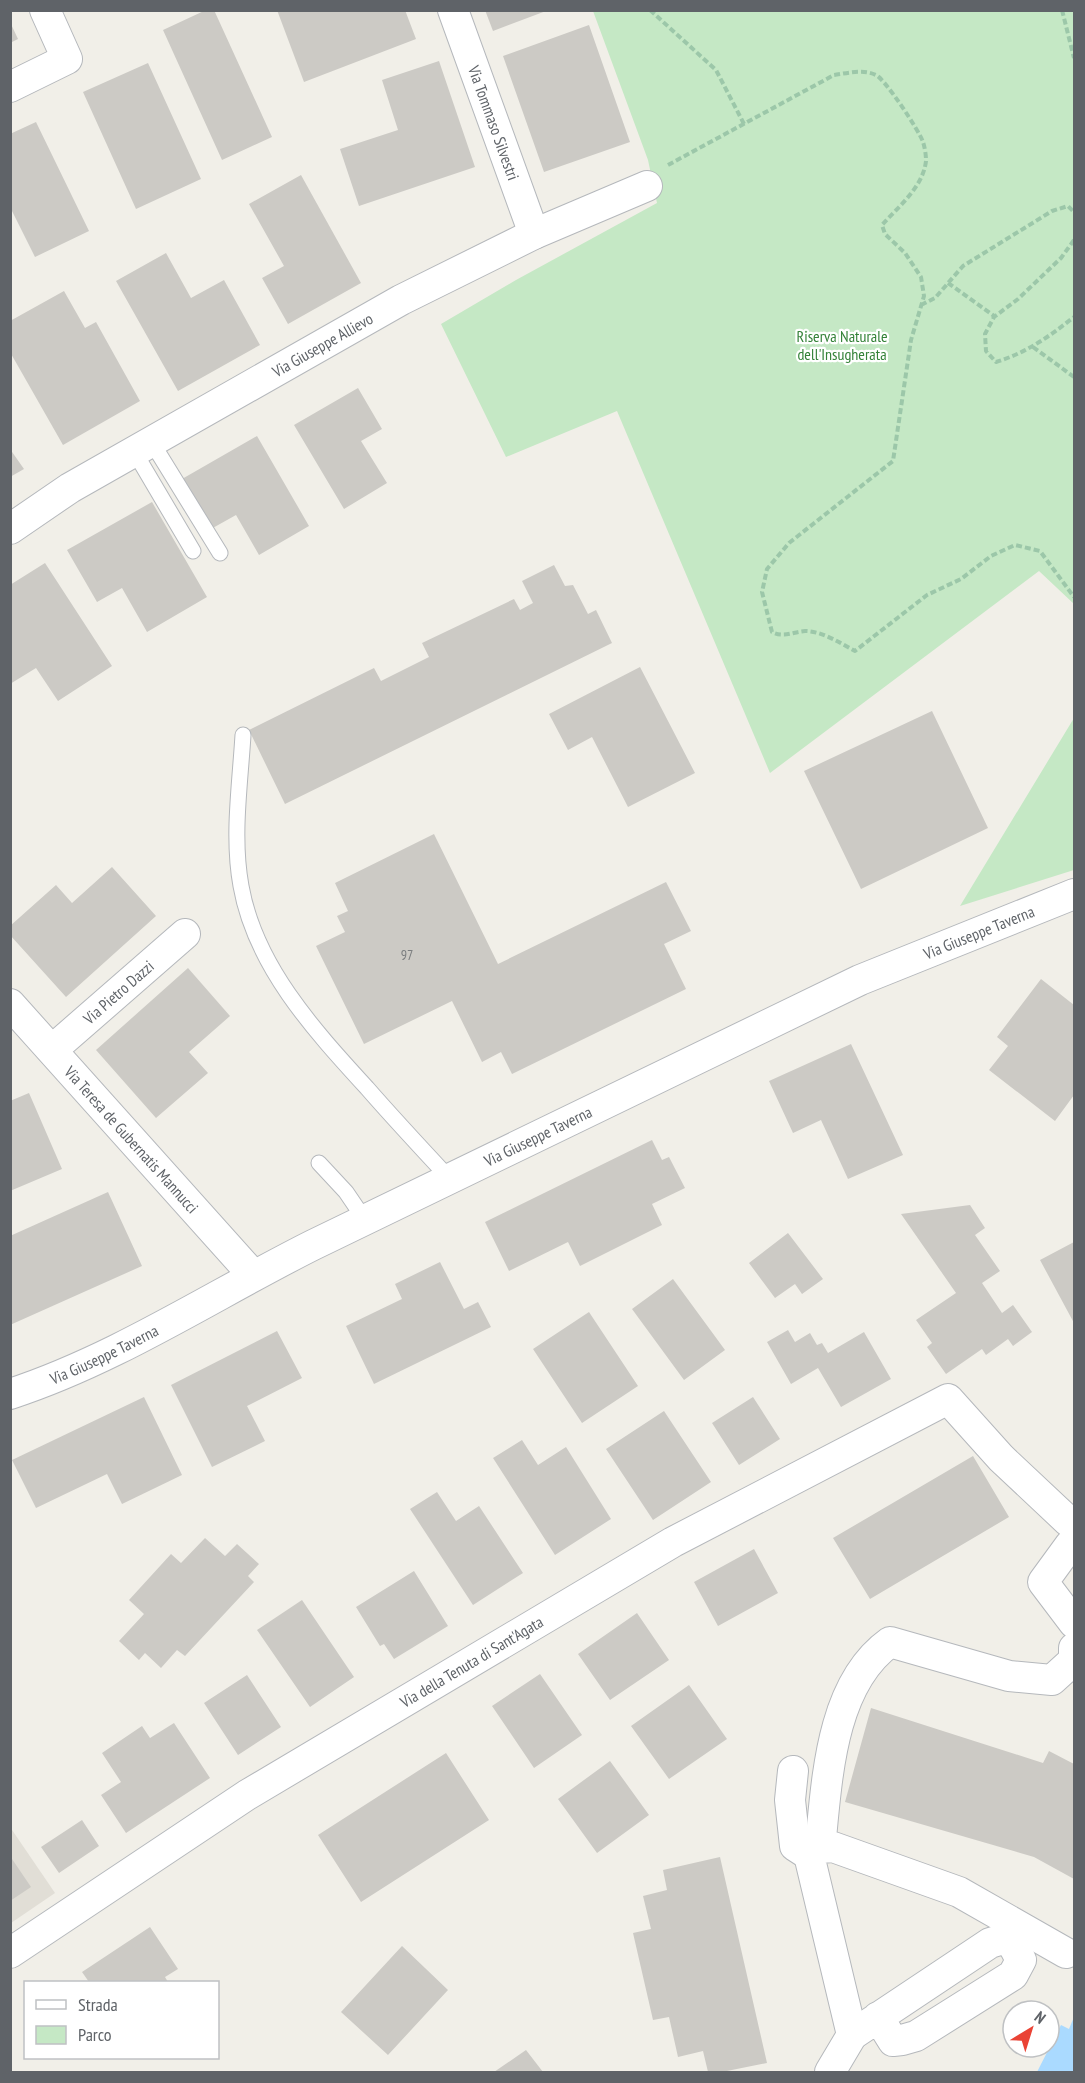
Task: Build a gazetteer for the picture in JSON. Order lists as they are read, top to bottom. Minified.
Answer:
{"streets":{"street":["Via Tommaso Silvestri","Via Giuseppe Allievo","Via Giuseppe Taverna","Via Pietro Dazzi","Via Teresa de Gubernatis Mannucci","Via della Tenuta di Sant'Agata"]},"crossings":[["Via Tommaso Silvestri","Via Giuseppe Allievo"],["Via Giuseppe Taverna","Via Teresa de Gubernatis Mannucci"],["Via Pietro Dazzi","Via Teresa de Gubernatis Mannucci"]],"parks":["Riserva Naturale dell'Insugherata"],"house_numbers":["97"],"legend":["Strada","Parco"],"north":"top right"}
